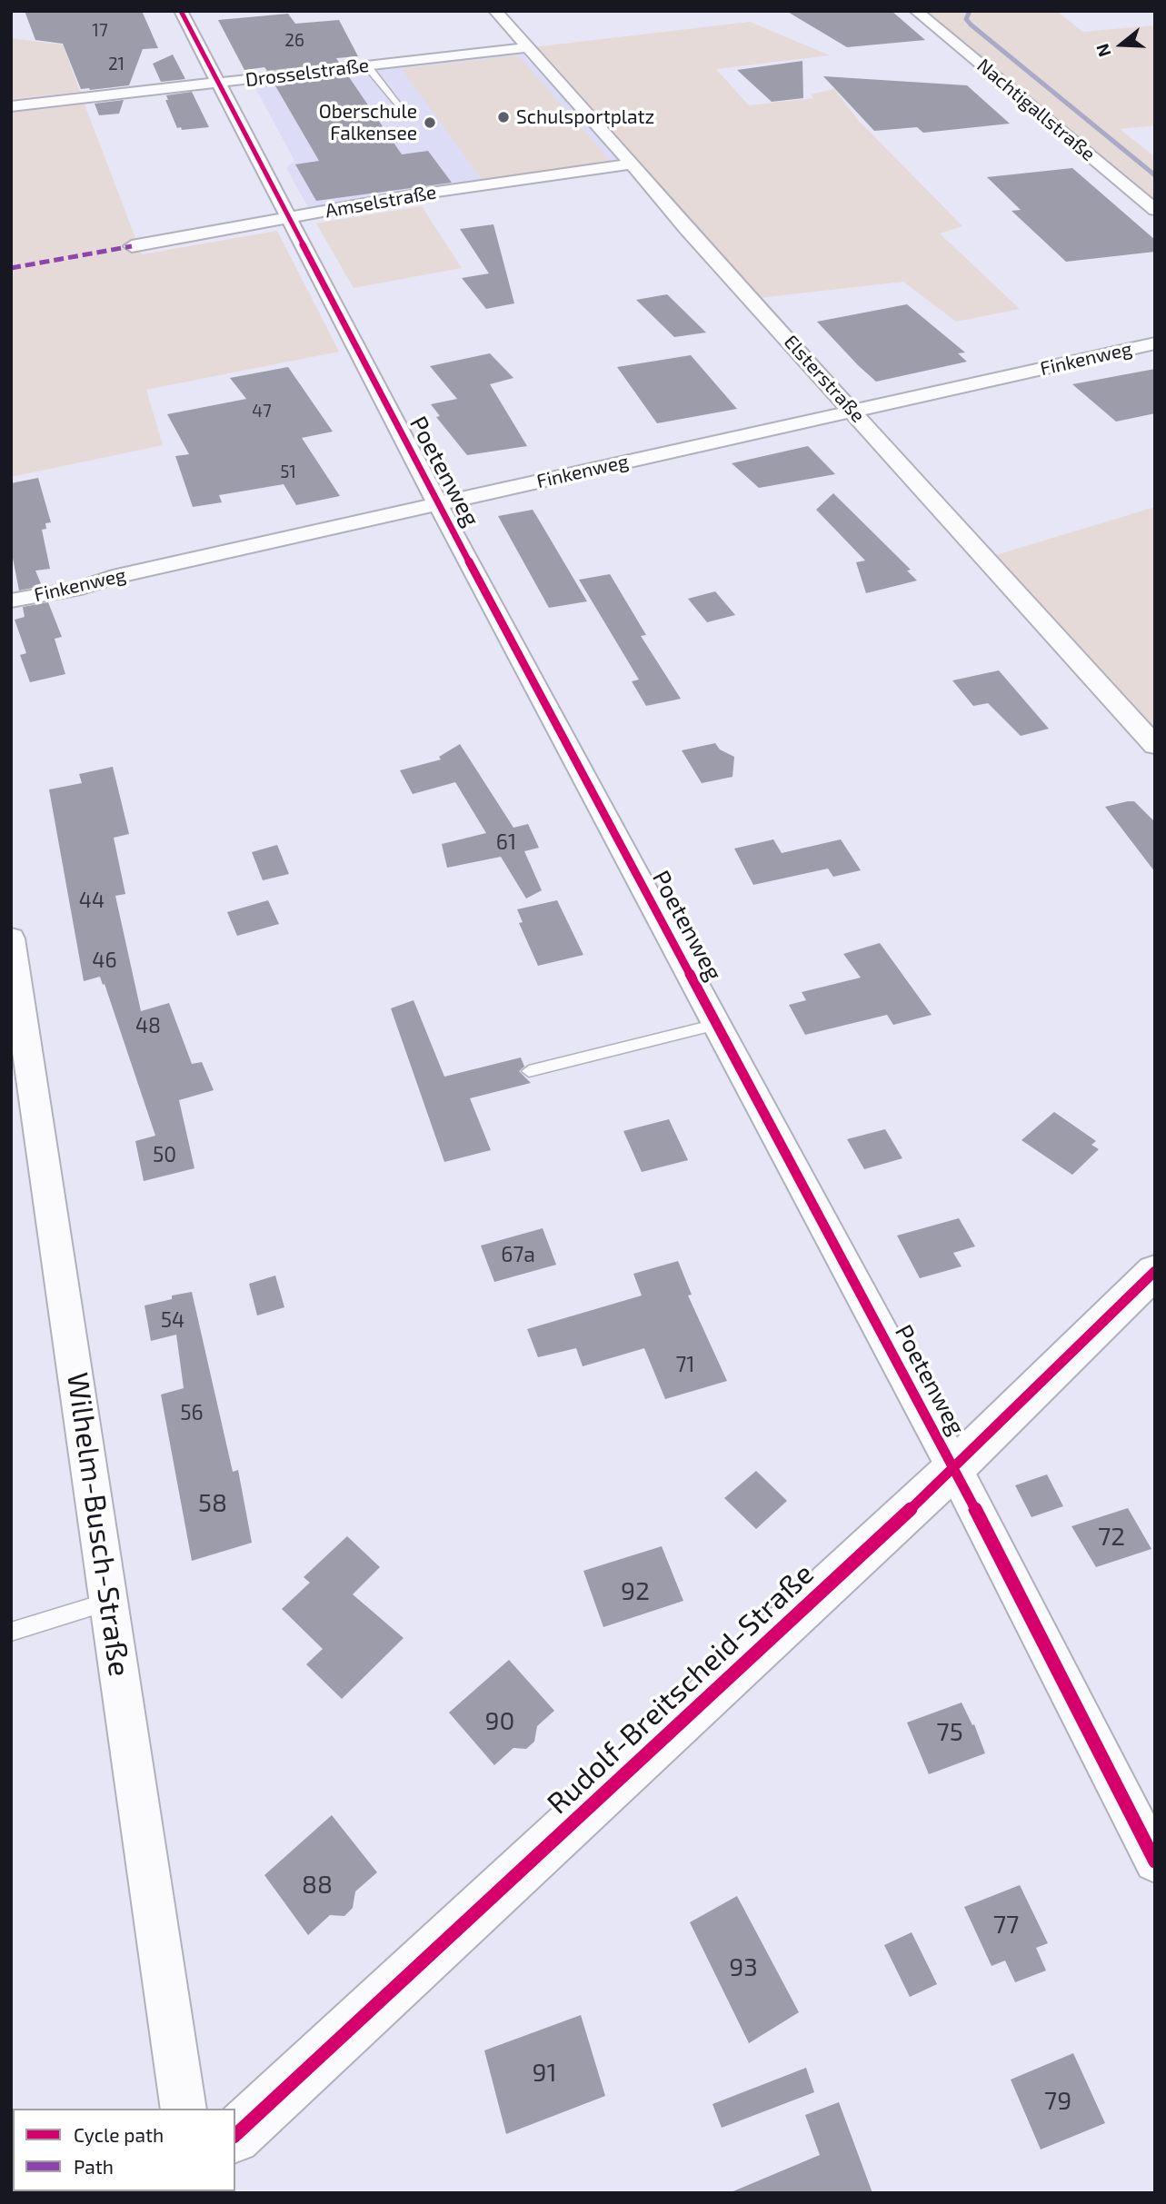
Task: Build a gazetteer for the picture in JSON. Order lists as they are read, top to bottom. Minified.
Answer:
{"streets":{"street":["Drosselstraße","Nachtigallstraße","Amselstraße","Finkenweg","Elsterstraße","Poetenweg","Wilhelm-Busch-Straße","Rudolf-Breitscheid-Straße"]},"crossings":[["Drosselstraße","Elsterstraße"],["Drosselstraße","Poetenweg"],["Amselstraße","Elsterstraße"],["Amselstraße","Poetenweg"],["Finkenweg","Elsterstraße"],["Finkenweg","Poetenweg"],["Poetenweg","Rudolf-Breitscheid-Straße"]],"places":["Schulsportplatz","Oberschule Falkensee"],"house_numbers":["17","26","21","47","51","61","44","46","48","50","67a","54","71","56","58","72","92","90","75","88","77","93","91","79"],"legend":["Cycle path","Path"],"north":"left"}
